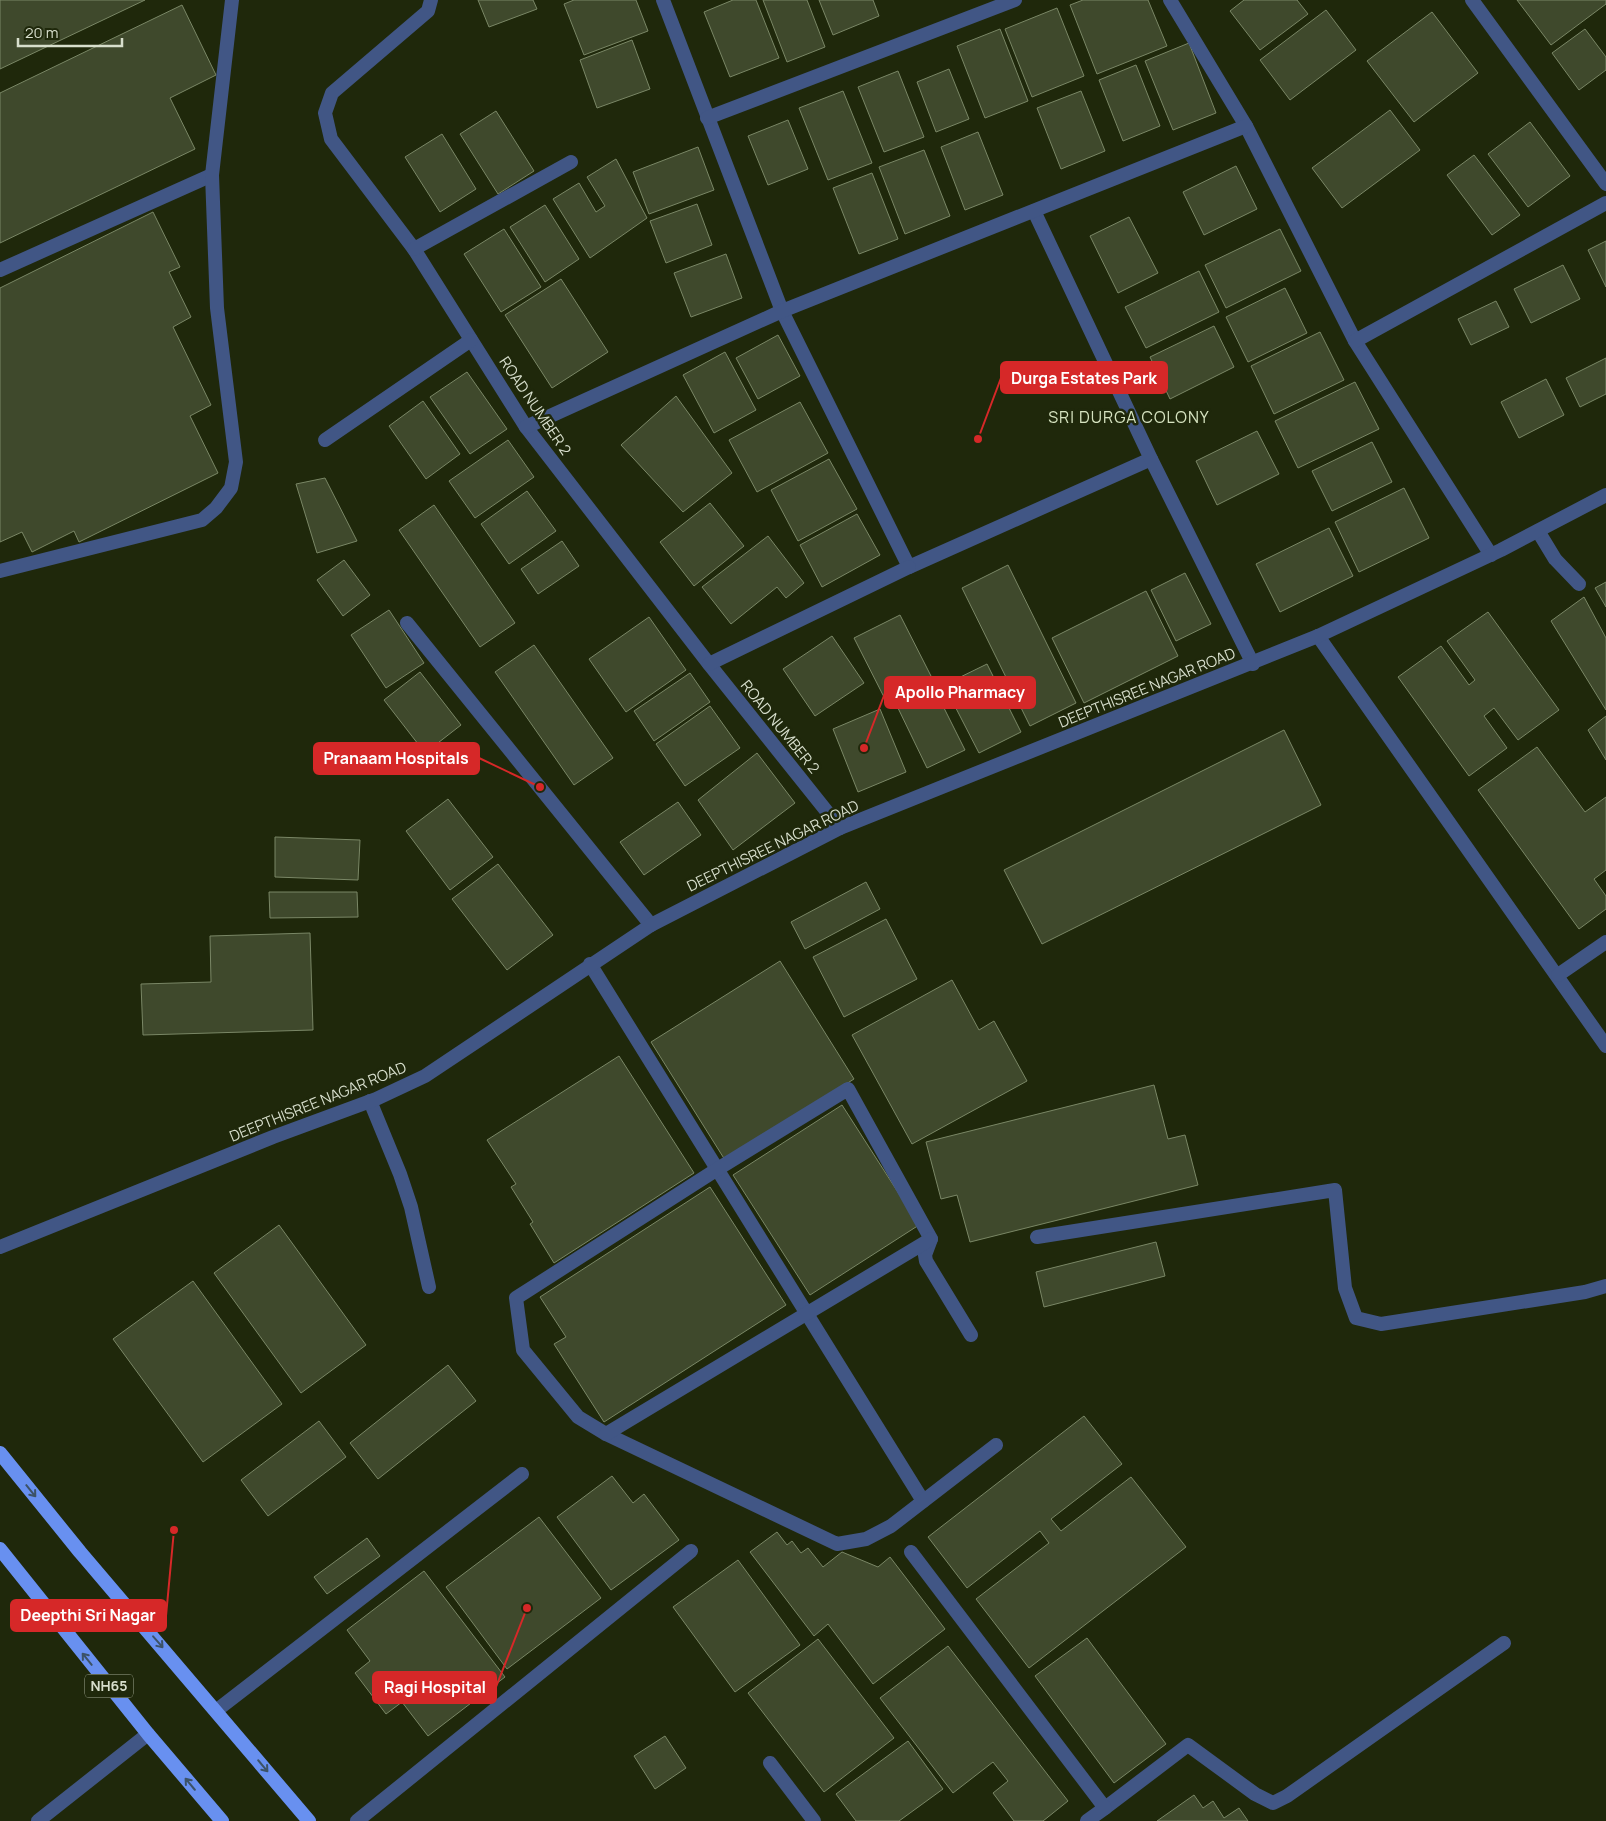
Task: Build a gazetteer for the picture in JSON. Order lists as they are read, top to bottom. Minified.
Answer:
{"streets":{"highway":["NH65"],"street":["ROAD NUMBER 2","DEEPTHISREE NAGAR ROAD"]},"crossings":[["ROAD NUMBER 2","DEEPTHISREE NAGAR ROAD"]],"districts":["SRI DURGA COLONY"],"places":["Durga Estates Park","Apollo Pharmacy","Pranaam Hospitals","Deepthi Sri Nagar","Ragi Hospital"],"scale_bar":"20 m"}
